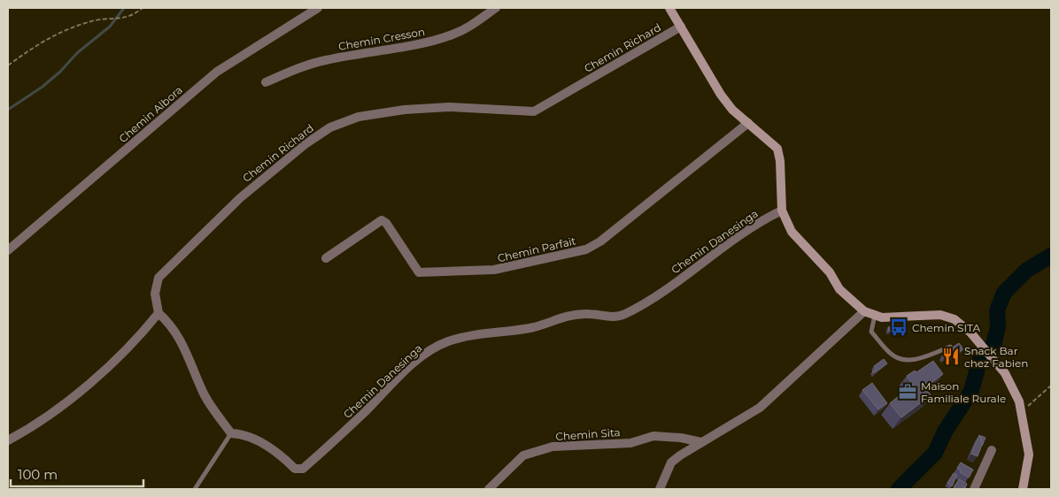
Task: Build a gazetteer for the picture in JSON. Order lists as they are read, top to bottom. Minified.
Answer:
{"streets":{"street":["Chemin Cresson","Chemin Richard","Chemin Albora","Chemin Danesinga","Chemin Parfait","Chemin Sita"]},"places":{"bus stop":["Chemin SITA"],"restaurant":["Snack Bar chez Fabien"],"office":["Maison Familiale Rurale"]},"scale_bar":"100 m"}
